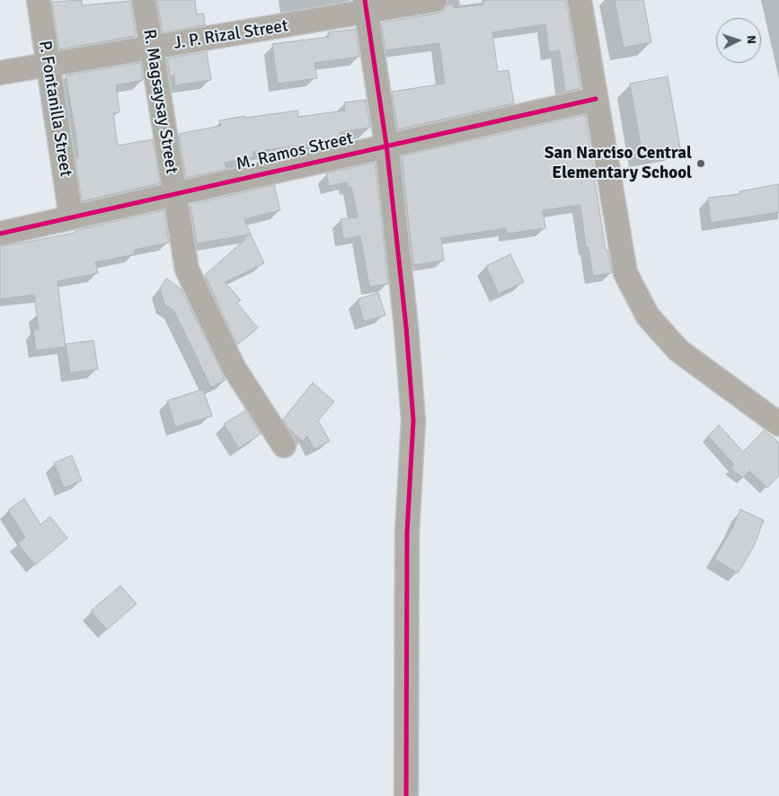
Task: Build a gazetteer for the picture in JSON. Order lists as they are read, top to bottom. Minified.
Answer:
{"streets":{"street":["J. P. Rizal Street","R. Magsaysay Street","P. Fontanilla Street","M. Ramos Street"]},"crossings":[["J. P. Rizal Street","R. Magsaysay Street"],["J. P. Rizal Street","P. Fontanilla Street"],["R. Magsaysay Street","M. Ramos Street"],["P. Fontanilla Street","M. Ramos Street"]],"places":["San Narciso Central Elementary School"],"north":"right"}
